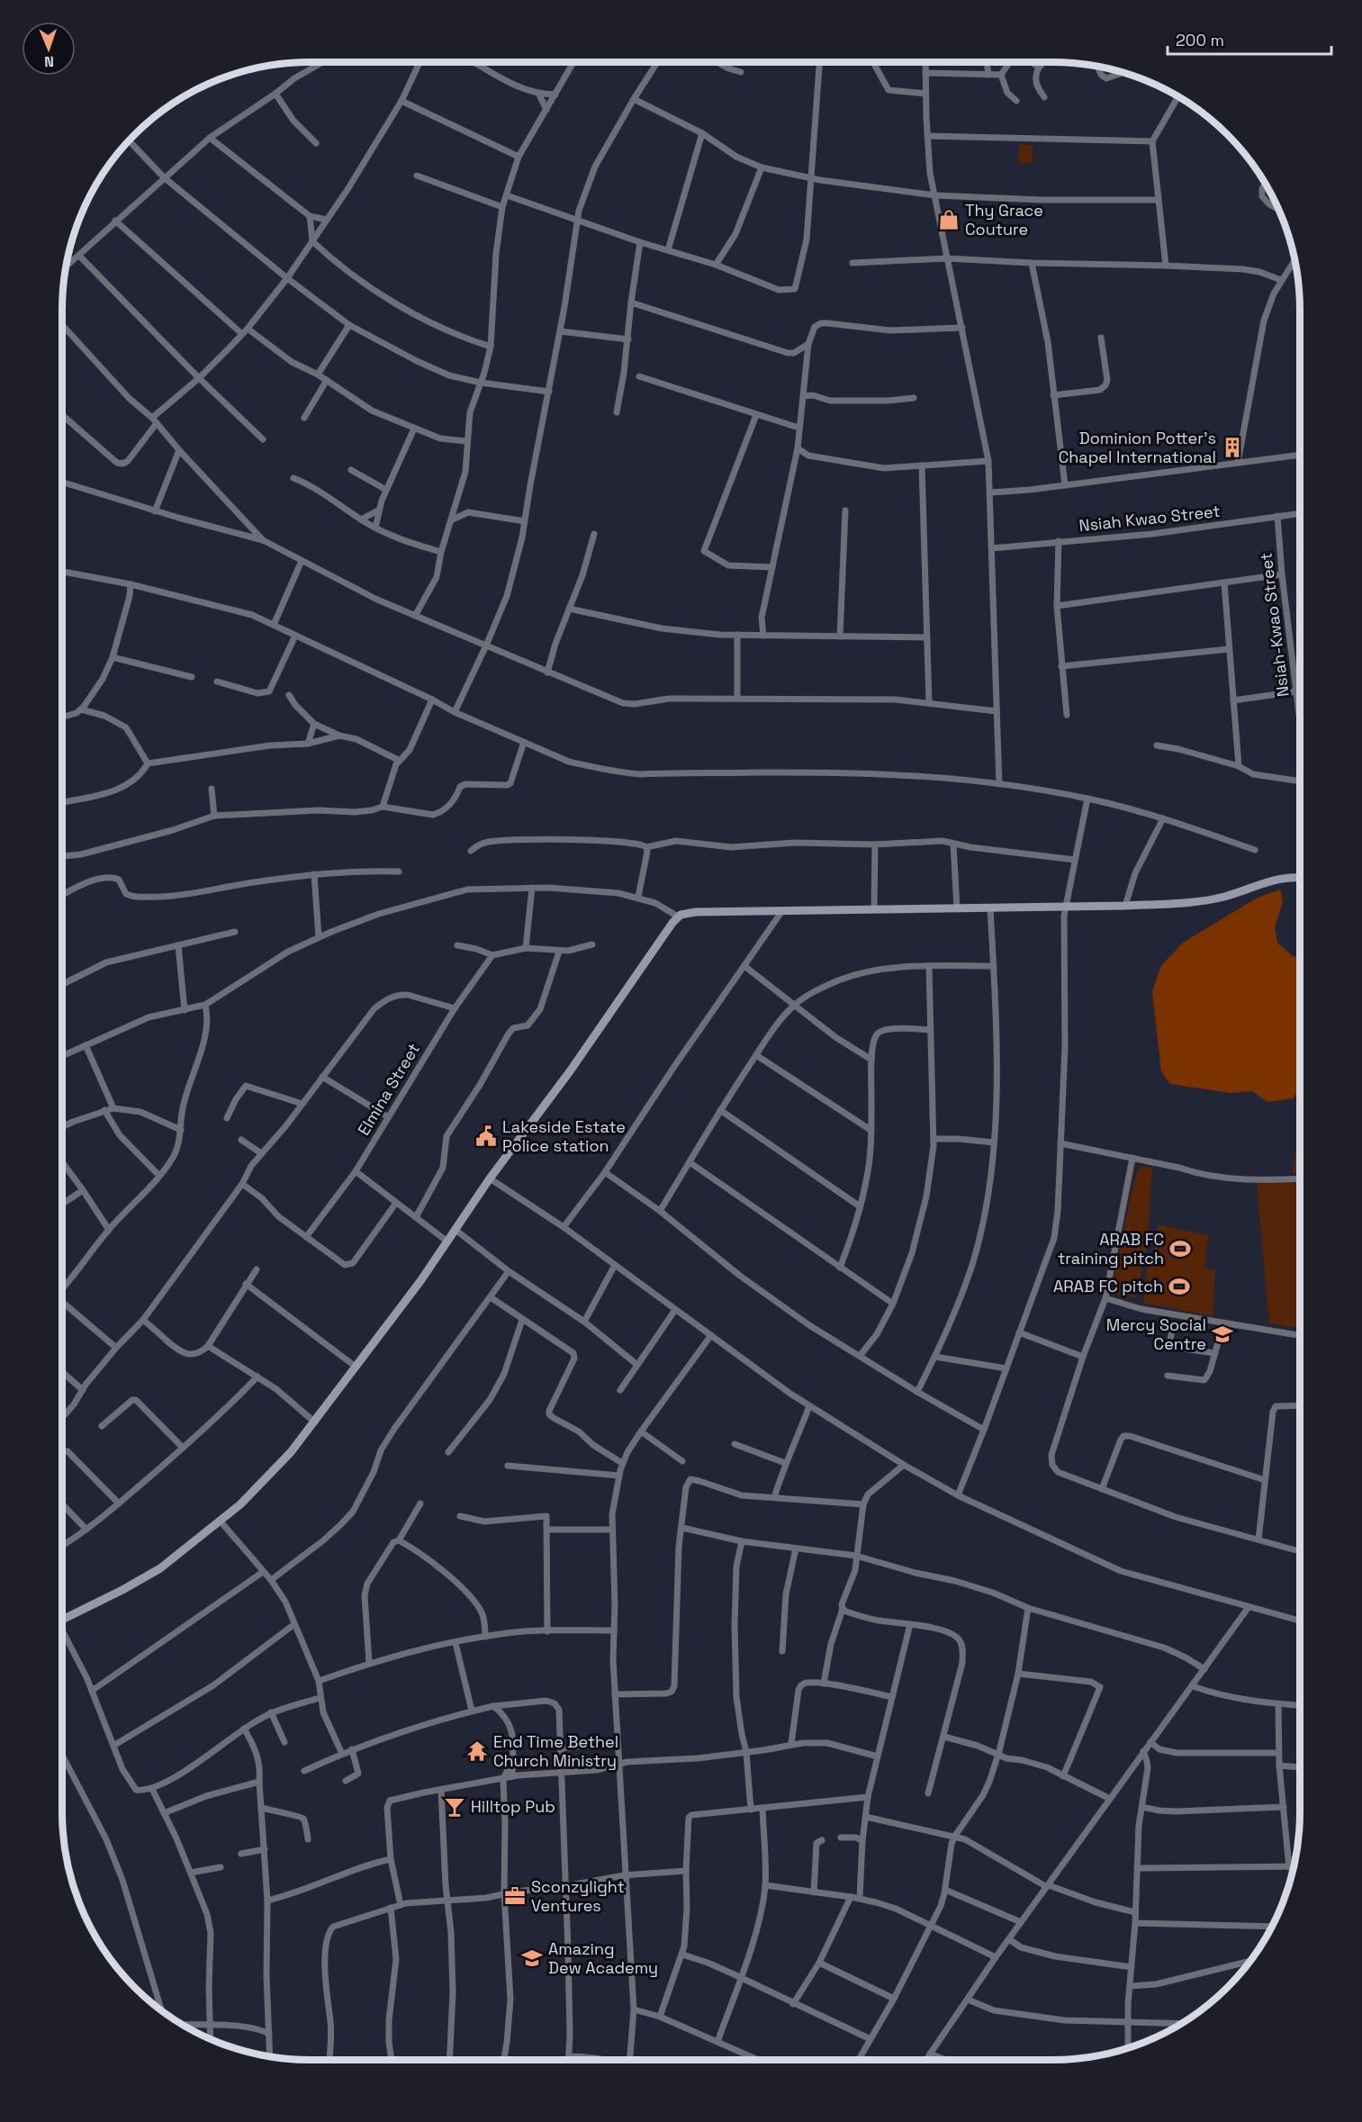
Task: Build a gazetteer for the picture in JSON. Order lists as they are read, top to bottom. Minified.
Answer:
{"streets":{"street":["Nsiah Kwao Street","Nsiah-Kwao Street","Elmina Street"]},"crossings":[["Nsiah Kwao Street","Nsiah-Kwao Street"]],"places":{"shop":["Thy Grace Couture"],"building":["Dominion Potter's Chapel International"],"public building":["Lakeside Estate Police station"],"sports":["ARAB FC training pitch","ARAB FC pitch"],"school or university":["Mercy Social Centre","Amazing Dew Academy"],"temple":["End Time Bethel Church Ministry"],"bar":["Hilltop Pub"],"office":["Sconzylight Ventures"]},"scale_bar":"200 m","north":"bottom"}
